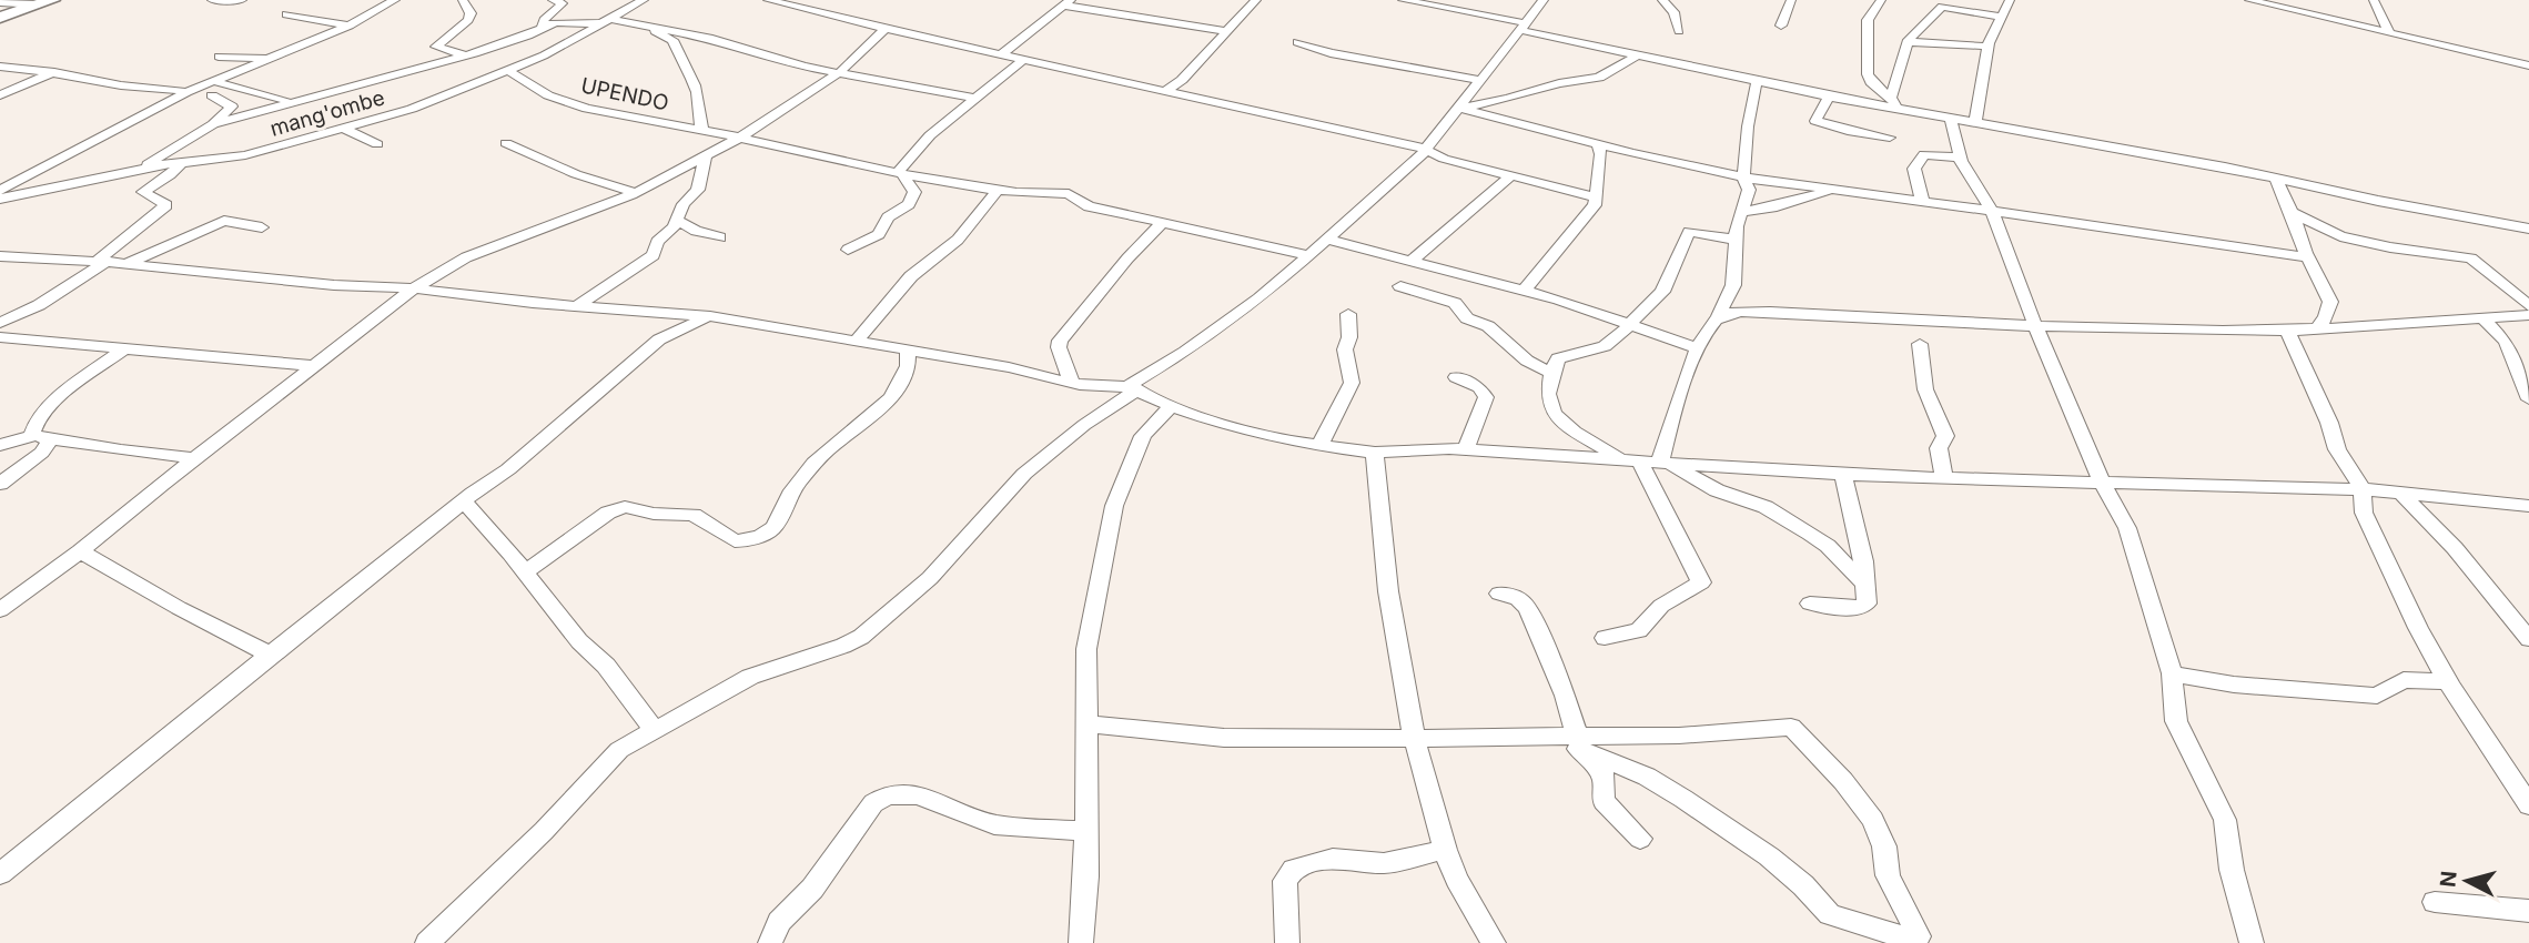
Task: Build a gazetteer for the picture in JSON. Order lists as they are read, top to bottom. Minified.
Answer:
{"streets":{"street":["UPENDO","mang'ombe"]},"crossings":[["UPENDO","mang'ombe"]],"north":"left"}
